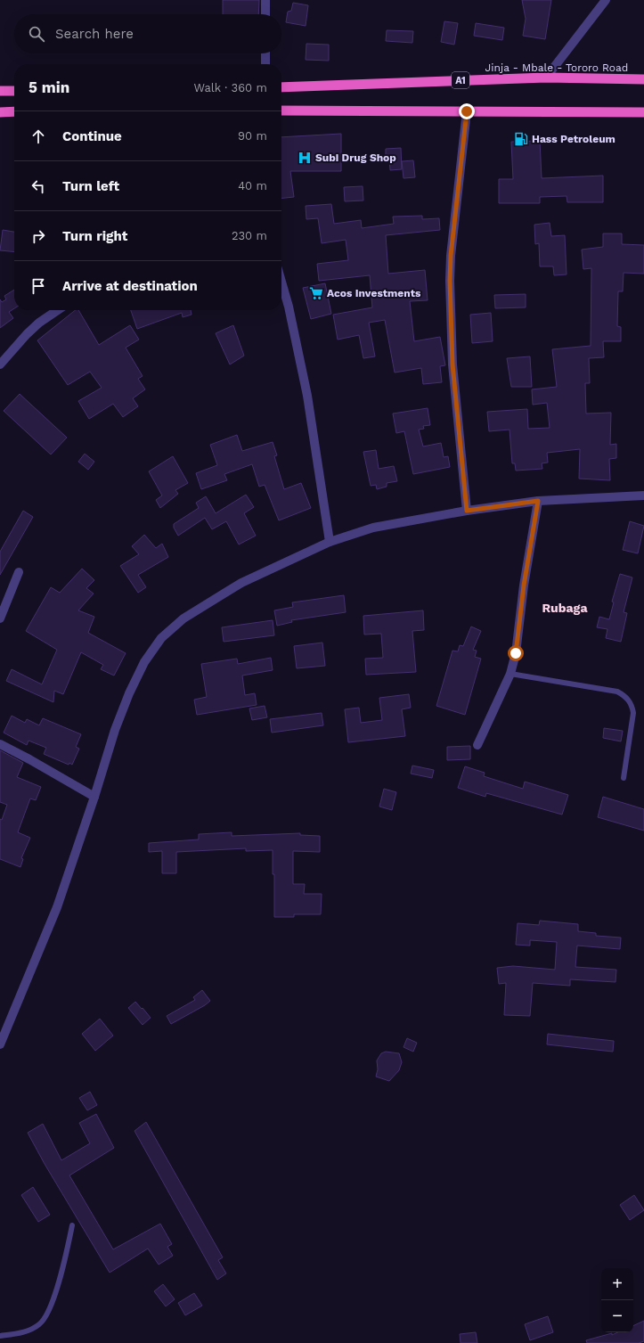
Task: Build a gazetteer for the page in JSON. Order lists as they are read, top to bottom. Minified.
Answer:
{"streets":{"highway":["Jinja - Mbale - Tororo Road","A1"]},"districts":["Rubaga"],"places":{"fuel station":["Hass Petroleum"],"hospital":["Subi Drug Shop"],"supermarket":["Acos Investments"]},"page":{"search":"Search here","heading":["5 min","Walk · 360 m"],"list":[["Continue","90 m"],["Turn left","40 m"],["Turn right","230 m"],"Arrive at destination"],"map_buttons":["+","−"]}}
